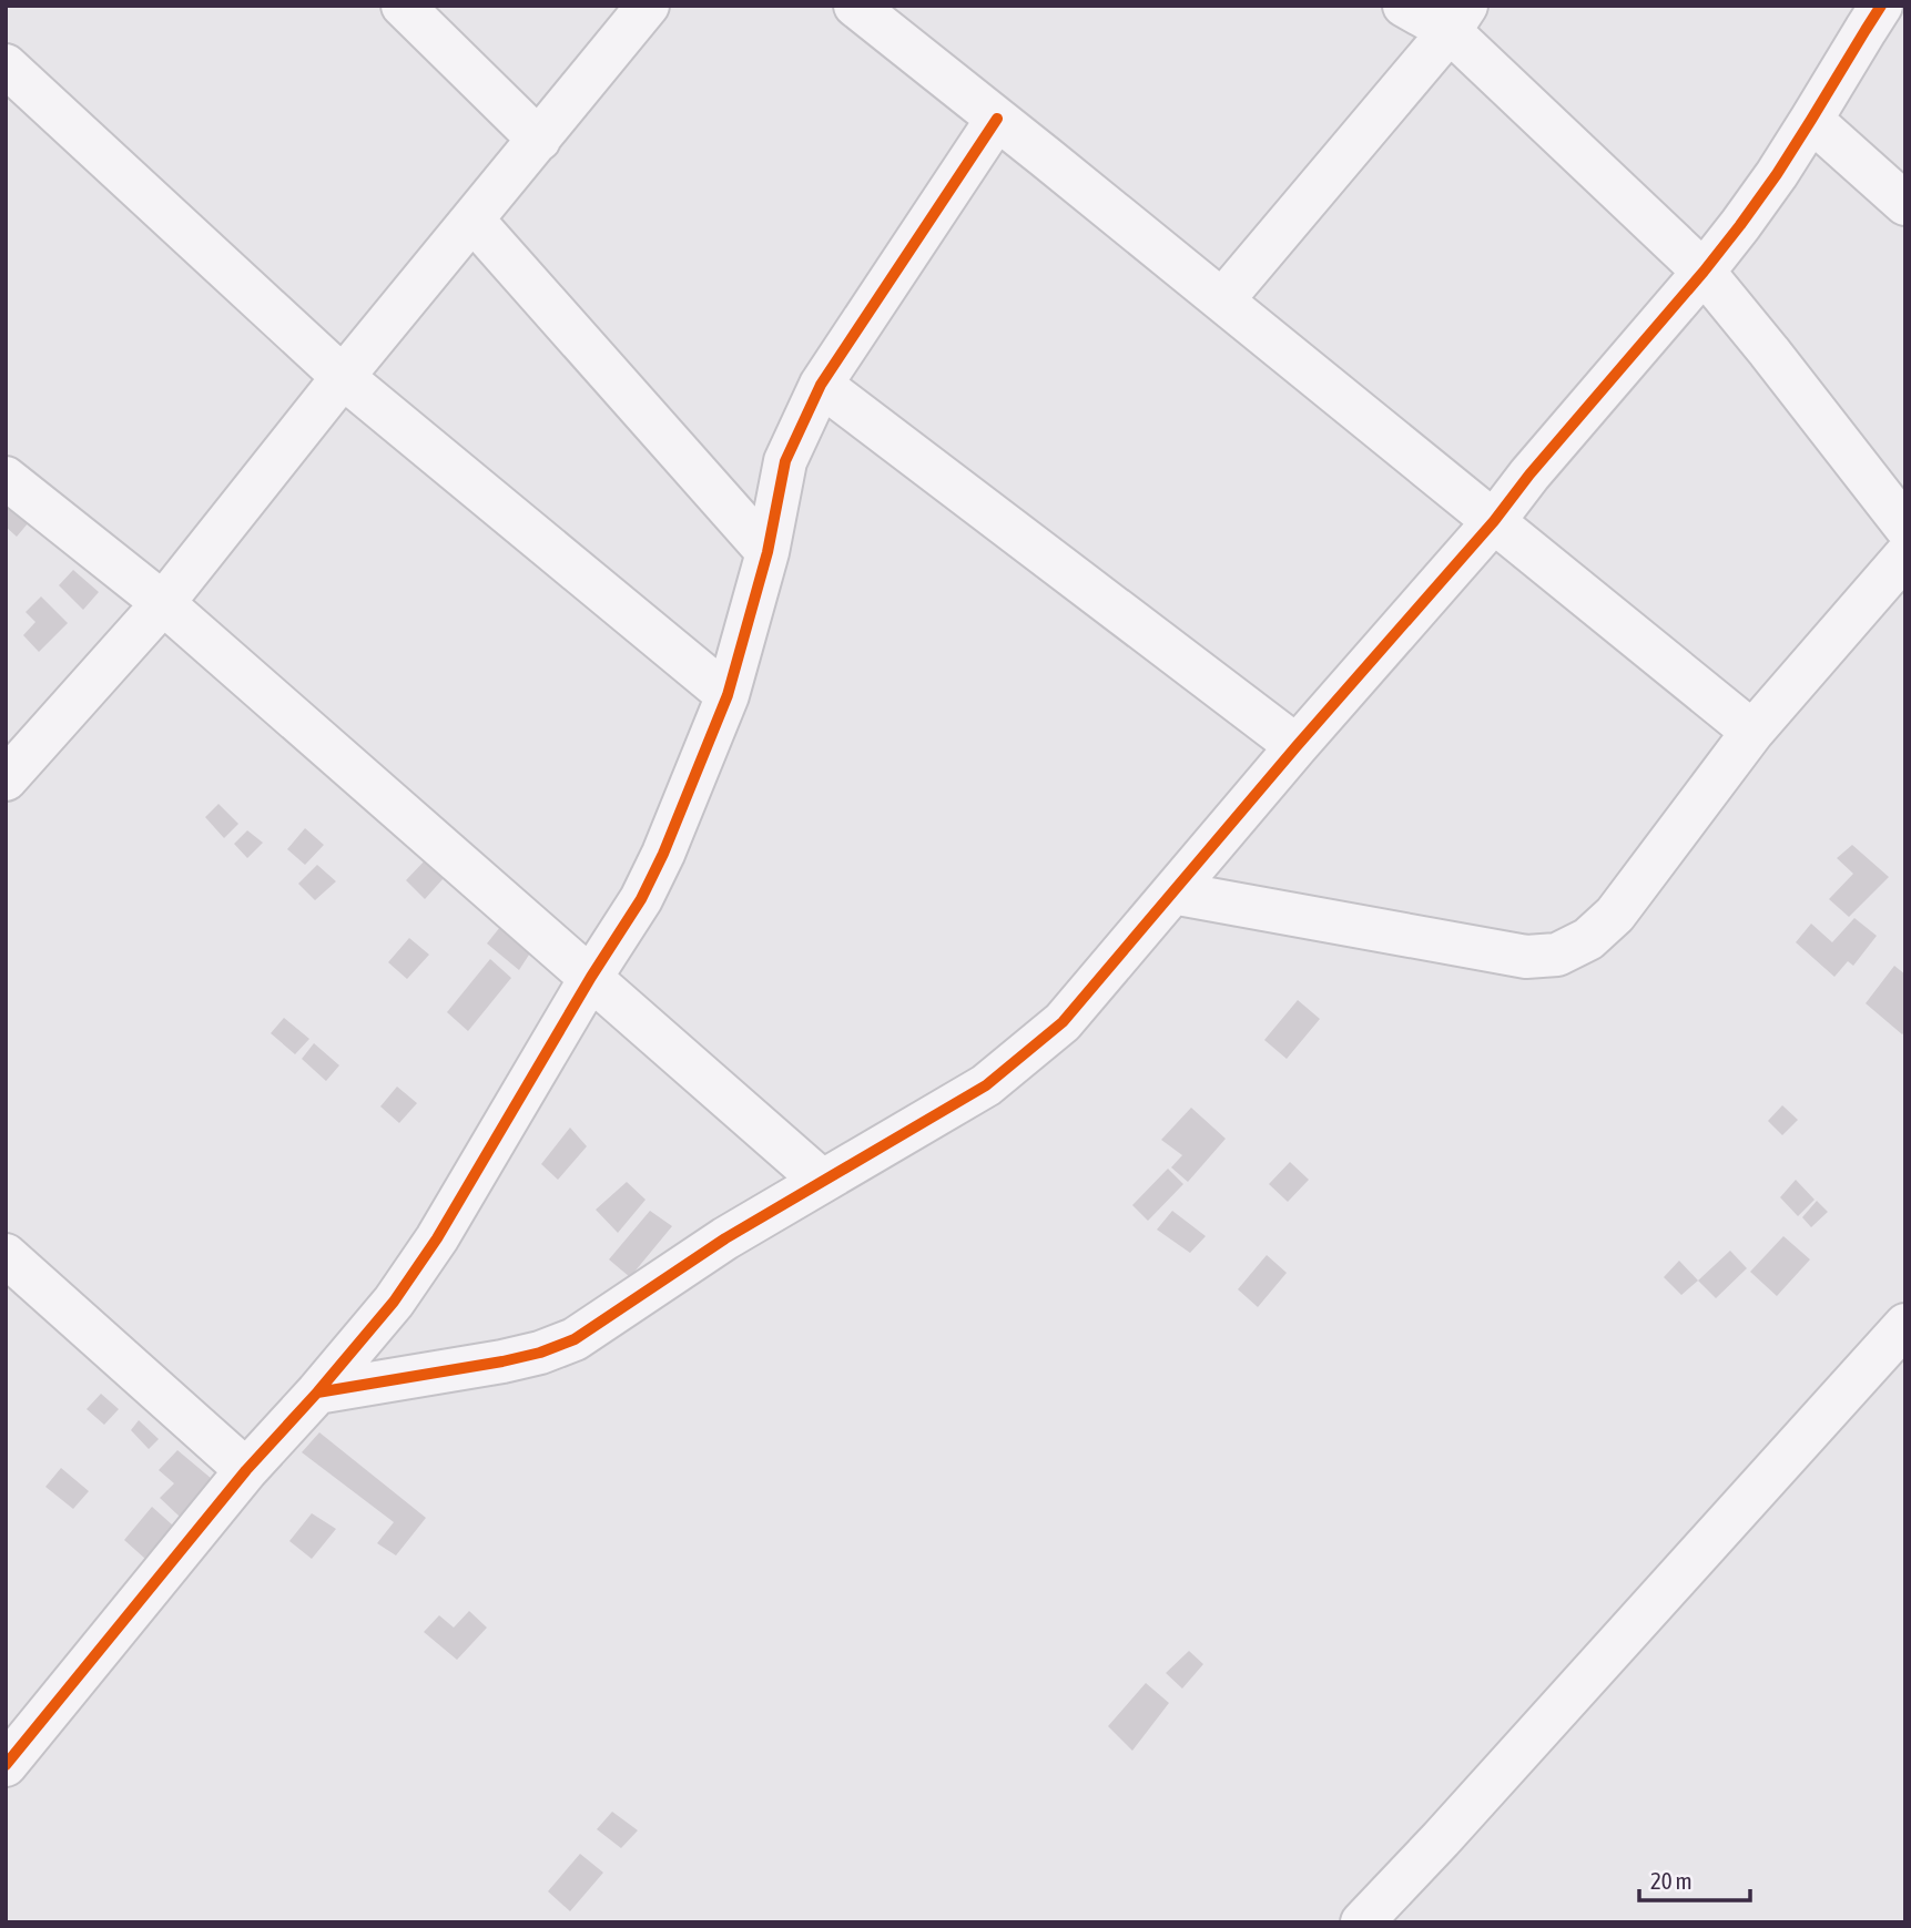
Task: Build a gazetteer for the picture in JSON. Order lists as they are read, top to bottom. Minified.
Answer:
{"scale_bar":"20 m"}
